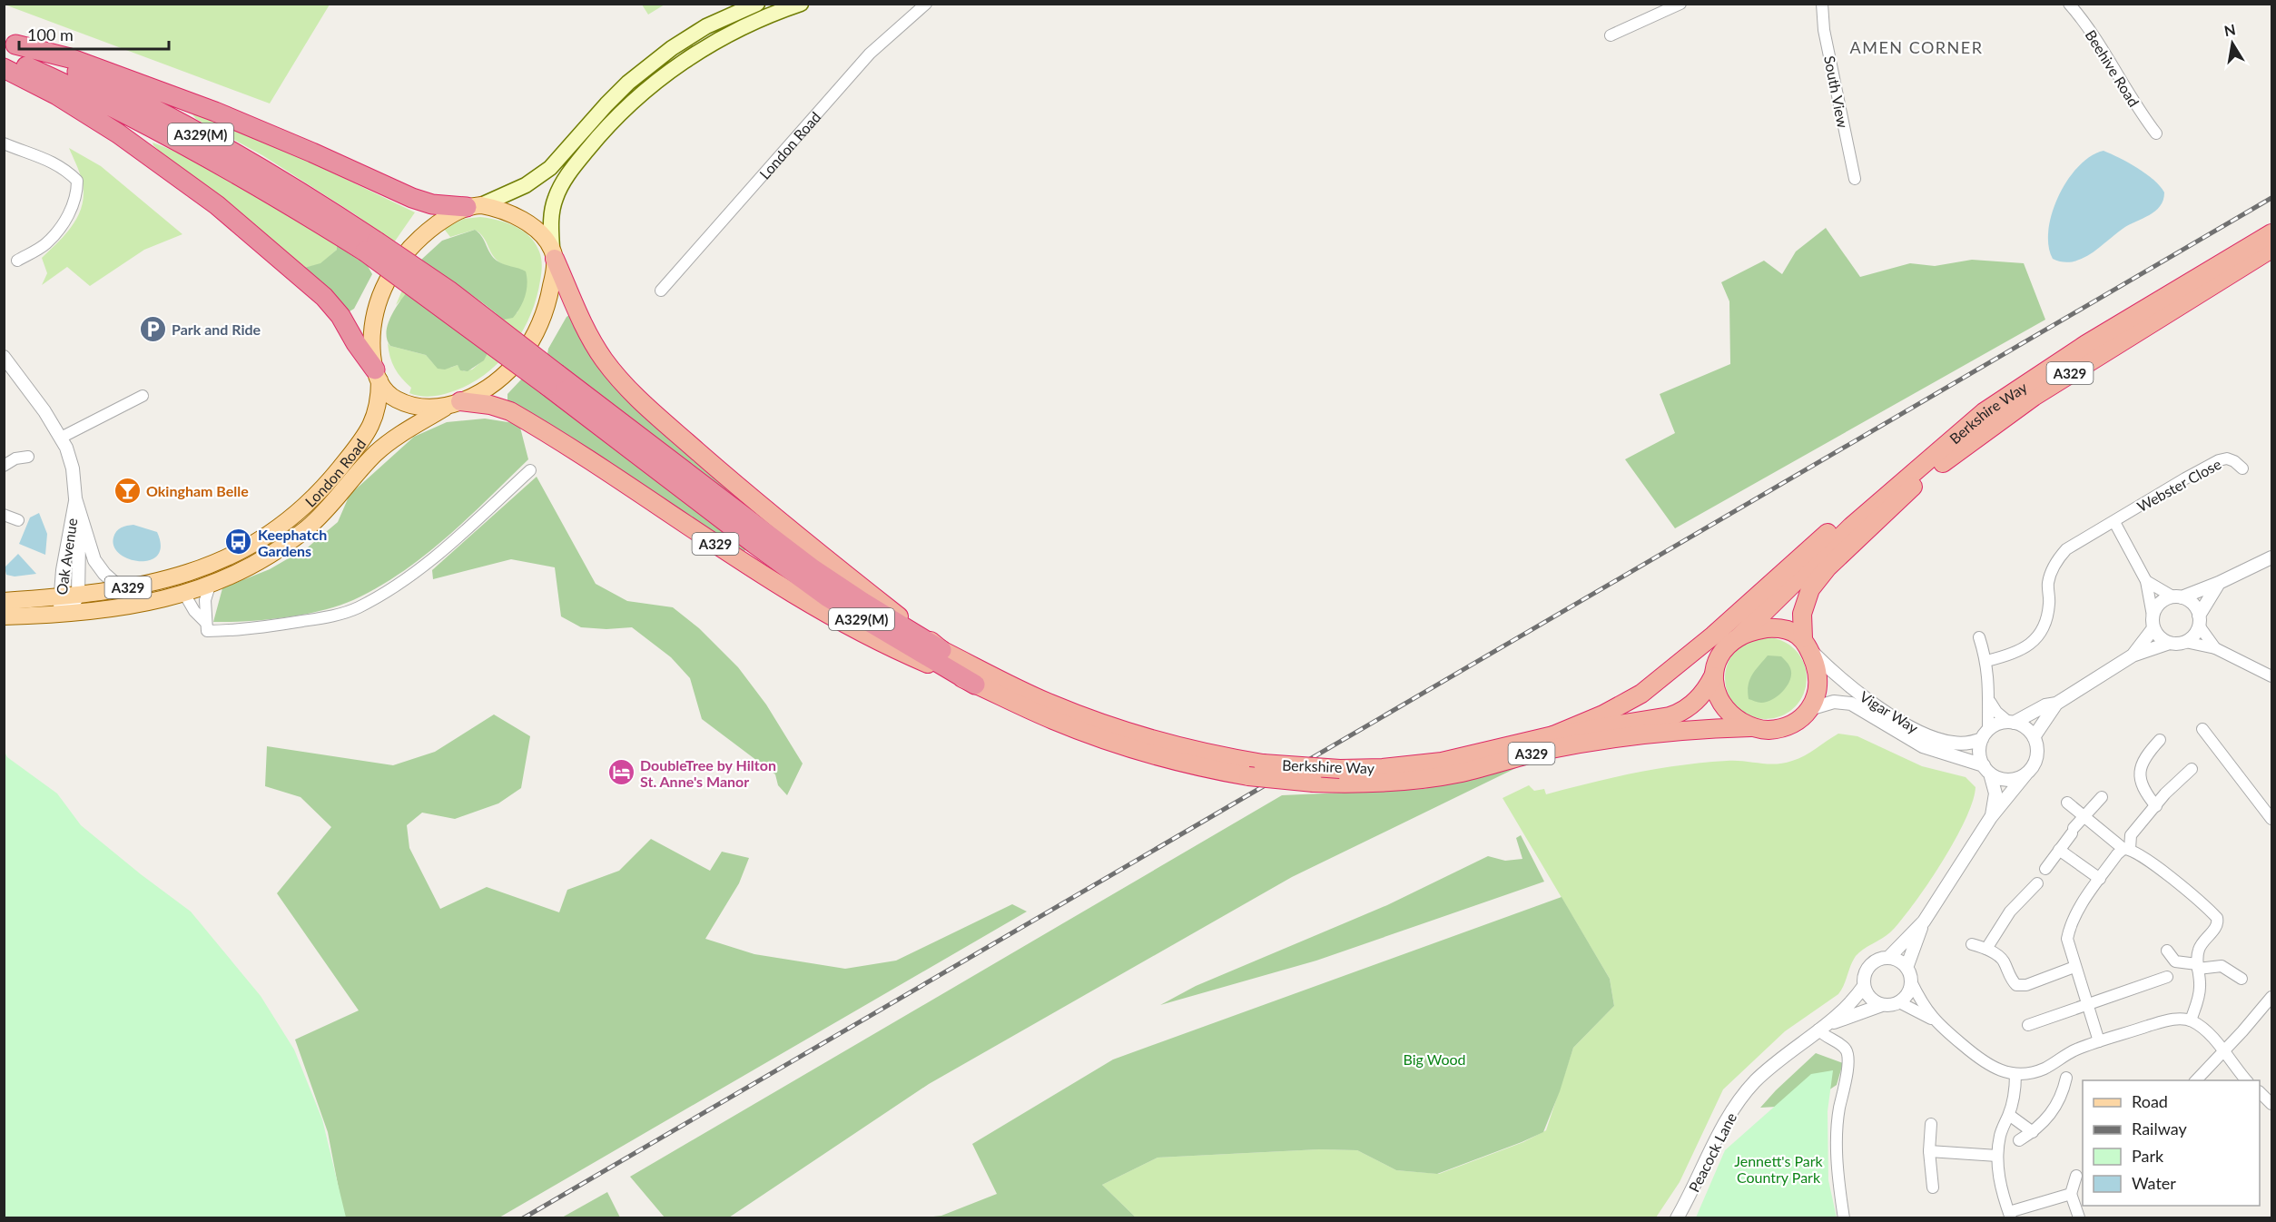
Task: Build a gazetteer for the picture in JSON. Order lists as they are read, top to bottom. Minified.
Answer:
{"streets":{"highway":["A329(M)","A329","Berkshire Way"],"main road":["London Road"],"street":["Beehive Road","South View","Webster Close","Oak Avenue","Vigar Way","Peacock Lane"]},"crossings":[["A329(M)","London Road"],["A329(M)","A329"],["A329(M)","Berkshire Way"],["London Road","A329"],["London Road","Oak Avenue"],["A329","Berkshire Way"],["A329","Vigar Way"],["Berkshire Way","Vigar Way"]],"districts":["AMEN CORNER"],"parks":["Big Wood","Jennett's Park Country Park"],"places":{"parking":["Park and Ride"],"bar":["Okingham Belle"],"bus stop":["Keephatch Gardens"],"hotel":["DoubleTree by Hilton St. Anne's Manor"]},"legend":["Road","Railway","Park","Water"],"scale_bar":"100 m","north":"top"}
